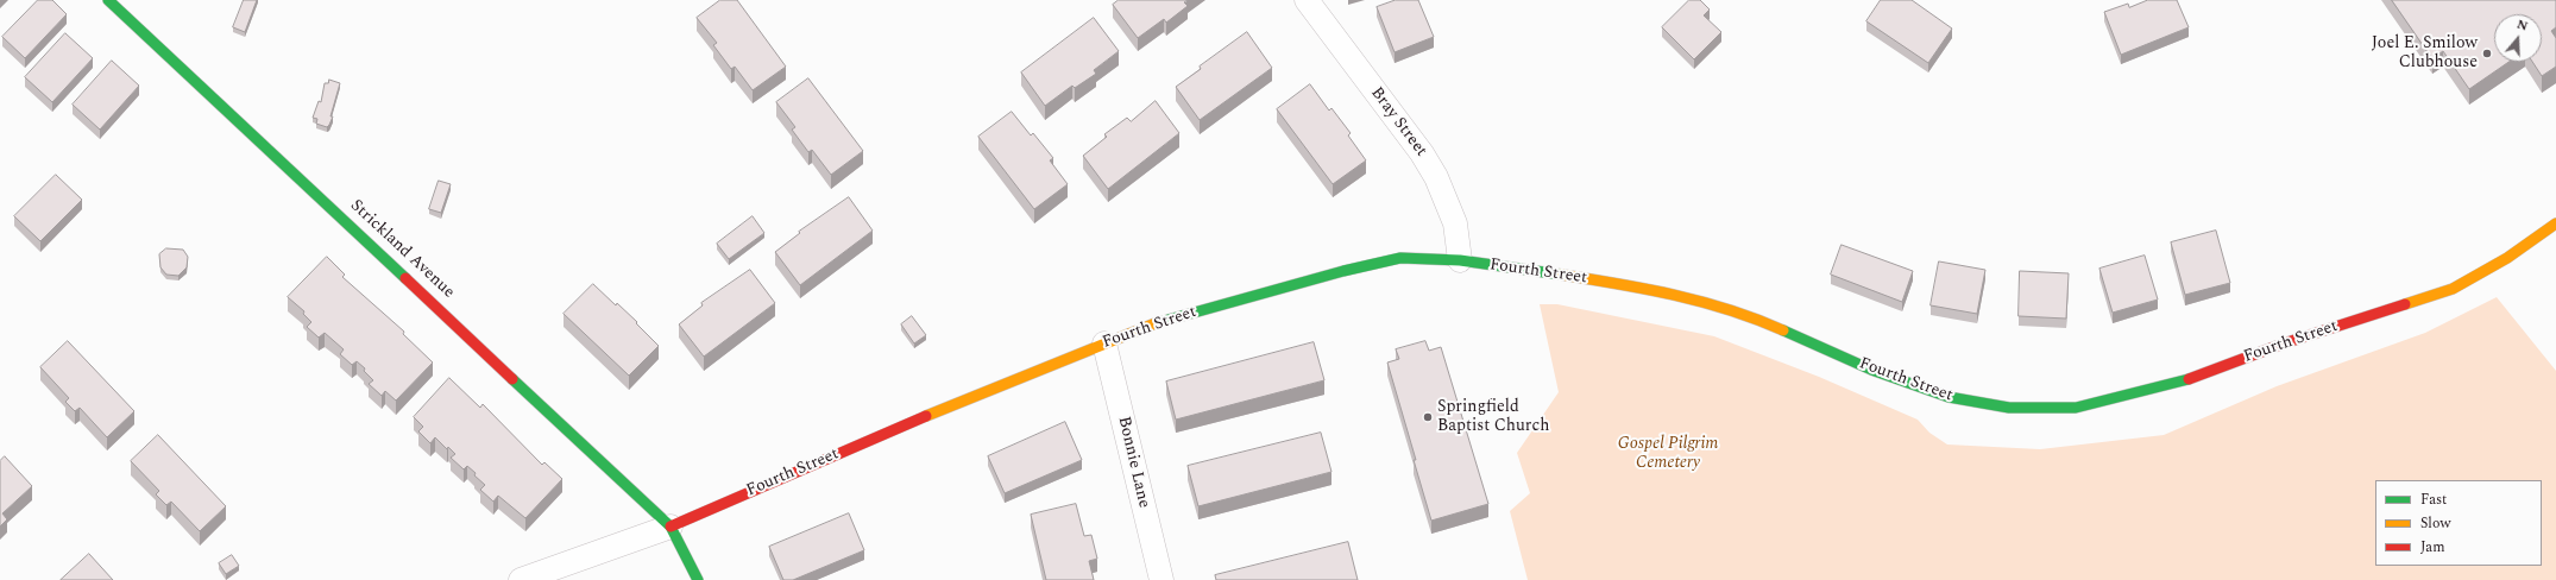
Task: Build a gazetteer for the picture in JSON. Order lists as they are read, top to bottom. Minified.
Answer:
{"streets":{"street":["Bray Street","Strickland Avenue","Fourth Street","Bonnie Lane"]},"crossings":[["Bray Street","Fourth Street"],["Strickland Avenue","Fourth Street"],["Fourth Street","Bonnie Lane"]],"parks":["Gospel Pilgrim Cemetery"],"places":["Joel E. Smilow Clubhouse","Springfield Baptist Church"],"legend":["Fast","Slow","Jam"],"north":"top"}
